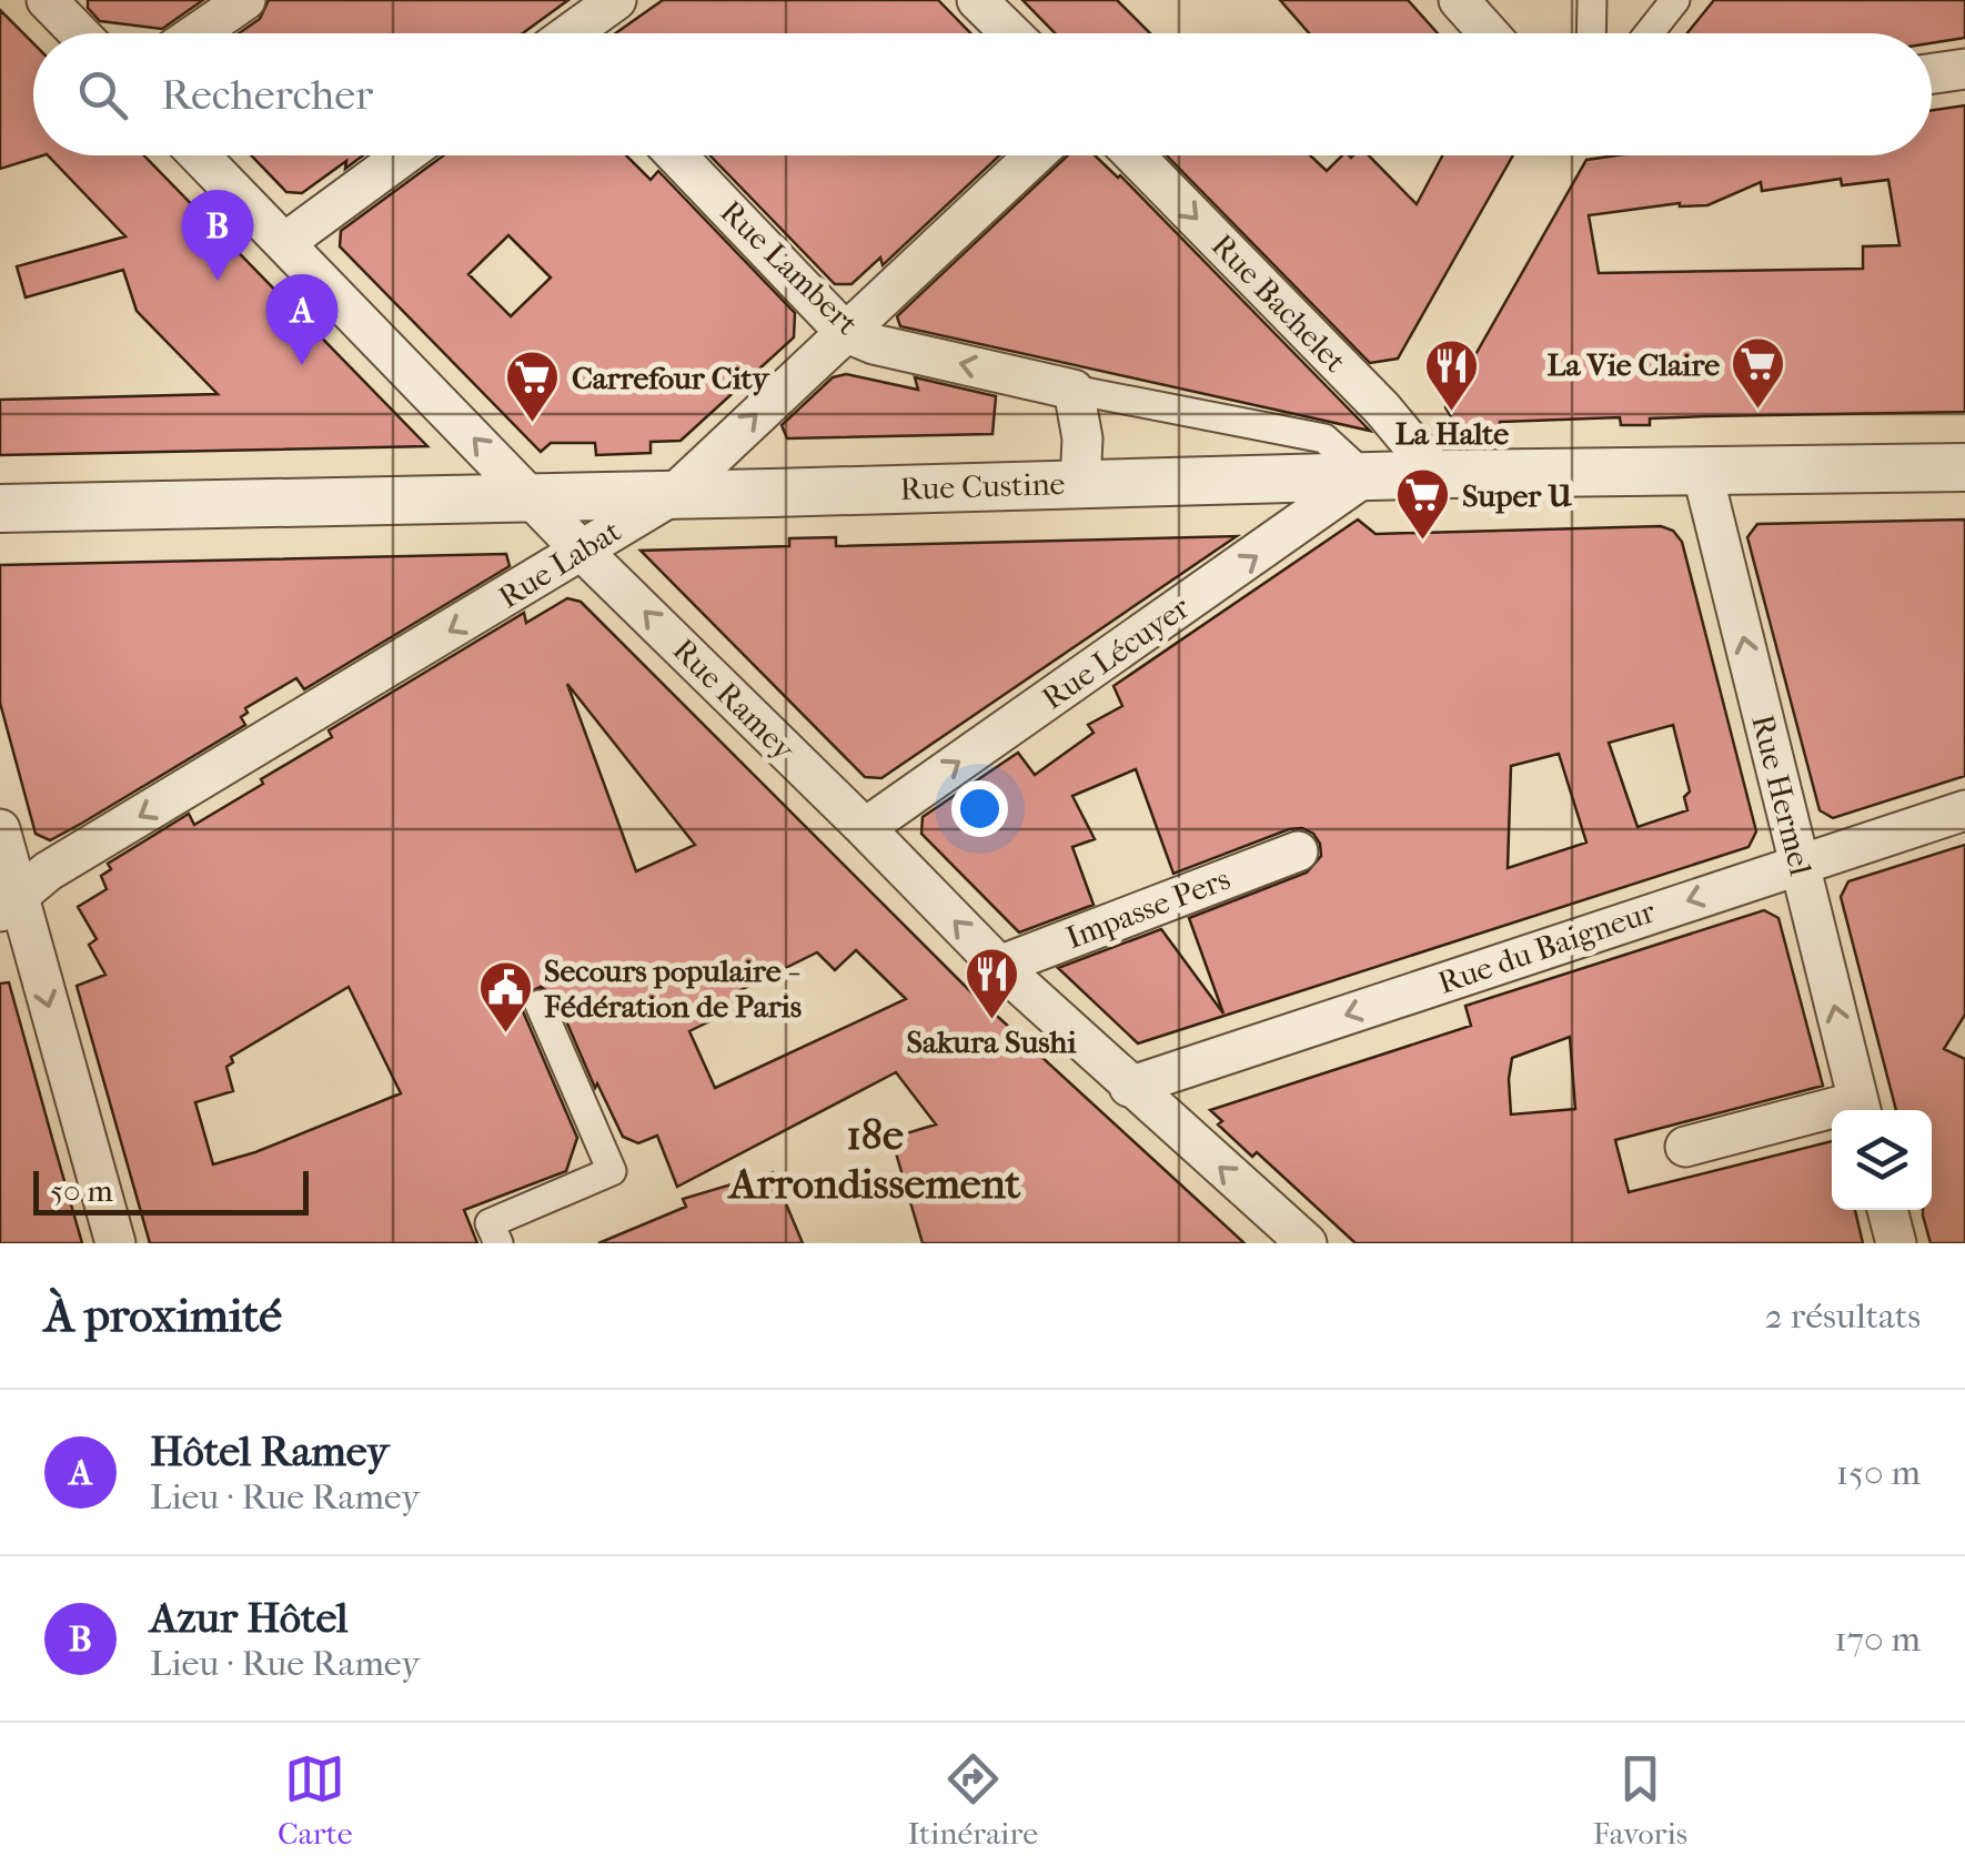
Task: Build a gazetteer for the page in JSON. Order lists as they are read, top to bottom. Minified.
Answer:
{"streets":{"street":["Rue Lambert","Rue Bachelet","Rue Custine","Rue Labat","Rue Lécuyer","Rue Ramey","Rue Hermel","Impasse Pers","Rue du Baigneur"]},"crossings":[["Rue Lambert","Rue Custine"],["Rue Lambert","Rue Labat"],["Rue Lambert","Rue Lécuyer"],["Rue Bachelet","Rue Custine"],["Rue Custine","Rue Labat"],["Rue Custine","Rue Lécuyer"],["Rue Custine","Rue Ramey"],["Rue Custine","Rue Hermel"],["Rue Labat","Rue Ramey"],["Rue Lécuyer","Rue Ramey"],["Rue Ramey","Impasse Pers"],["Rue Ramey","Rue du Baigneur"],["Rue Hermel","Rue du Baigneur"]],"one_way":["Rue Bachelet","Rue Lécuyer","Rue Ramey","Rue Hermel","Rue du Baigneur"],"districts":["18e Arrondissement"],"places":{"supermarket":["La Vie Claire","Carrefour City","Super U"],"restaurant":["La Halte","Sakura Sushi"],"public building":["Secours populaire - Fédération de Paris"]},"scale_bar":"50 m","page":{"search":"Rechercher","pins":["B","A"],"scale":"50 m","heading":["À proximité","2 résultats"],"list":[{"mark":"A","name":"Hôtel Ramey","note":"Lieu · Rue Ramey","value":"150 m"},{"mark":"B","name":"Azur Hôtel","note":"Lieu · Rue Ramey","value":"170 m"}],"nav":["Carte","Itinéraire","Favoris"]}}
